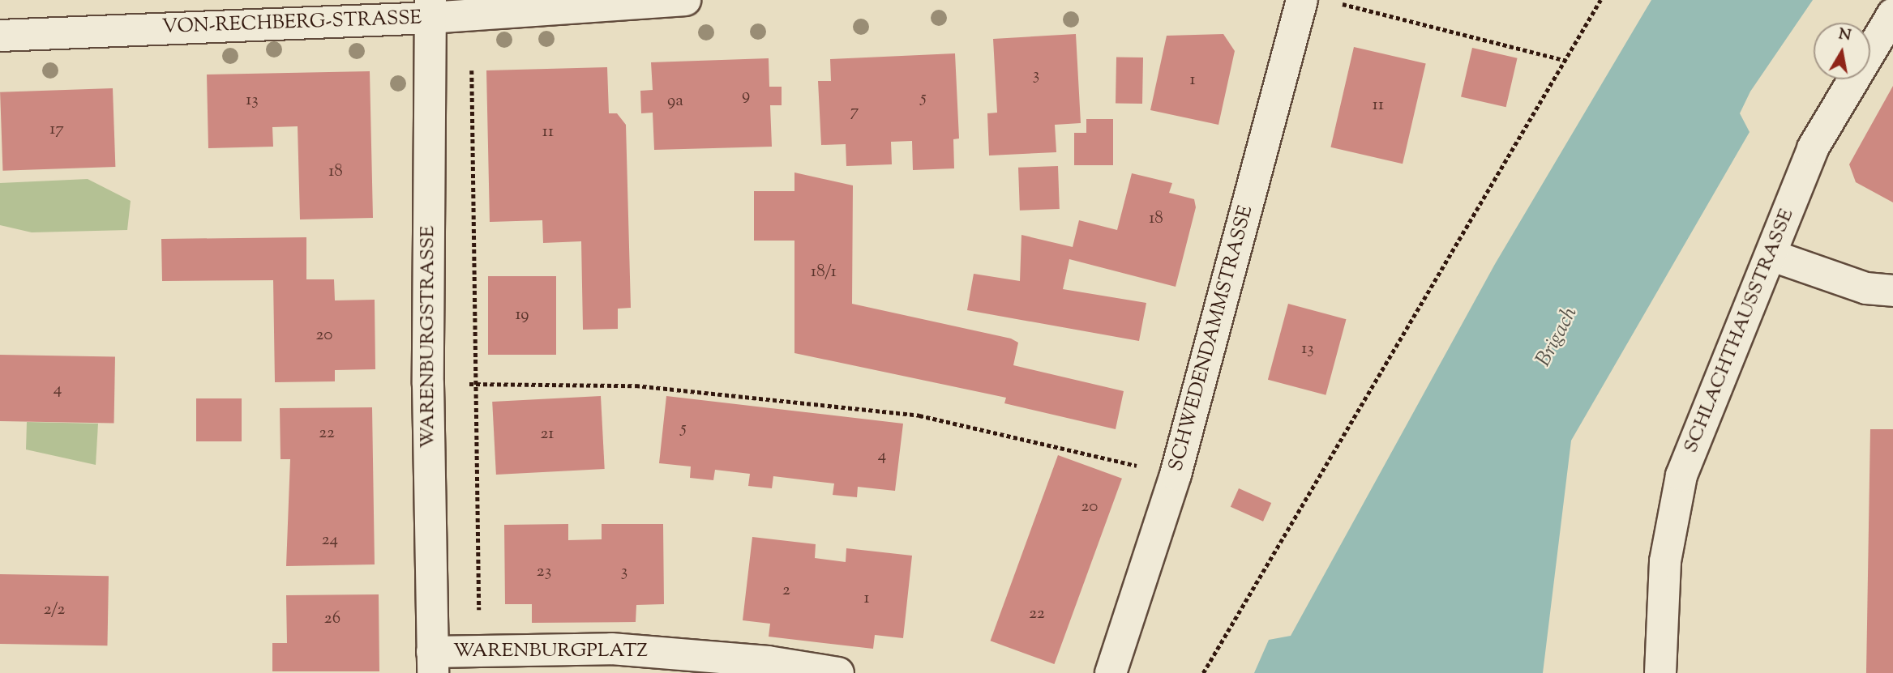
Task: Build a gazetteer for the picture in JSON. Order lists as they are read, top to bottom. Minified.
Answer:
{"streets":{"street":["VON-RECHBERG-STRASSE","SCHLACHTHAUSSTRASSE","WARENBURGSTRASSE","SCHWEDENDAMMSTRASSE","WARENBURGPLATZ"]},"crossings":[["VON-RECHBERG-STRASSE","WARENBURGSTRASSE"],["WARENBURGSTRASSE","WARENBURGPLATZ"]],"water":["Brigach"],"house_numbers":["3","1","9","5","13","9a","11","7","17","11","18","18","18/1","19","20","13","4","5","22","21","4","20","24","23","3","2","1","2/2","22","26"],"north":"top"}
